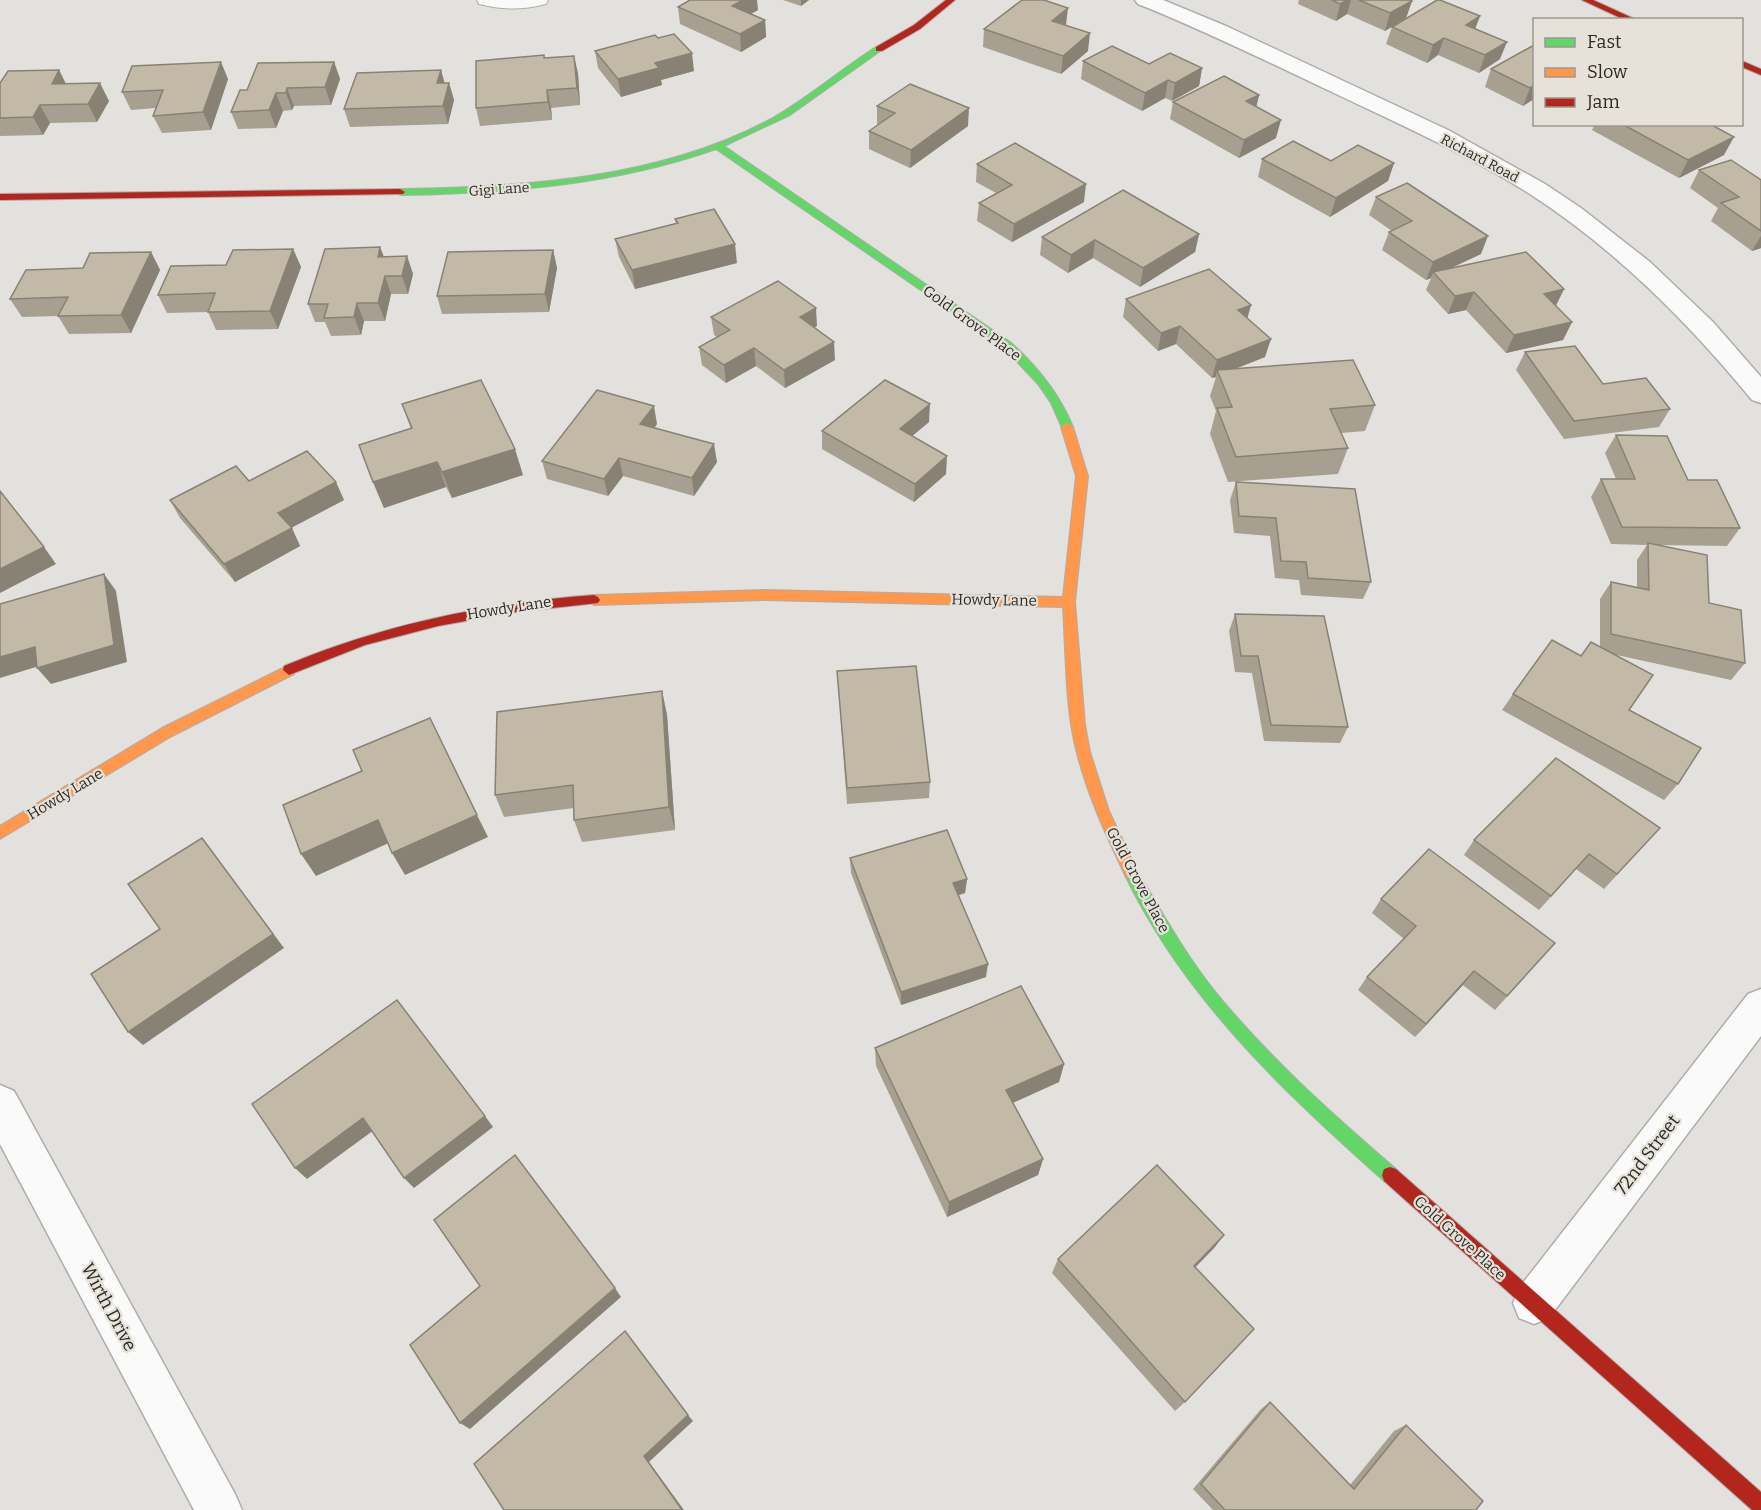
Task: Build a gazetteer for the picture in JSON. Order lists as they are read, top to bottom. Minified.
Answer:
{"streets":{"street":["Richard Road","Gigi Lane","Gold Grove Place","Howdy Lane","72nd Street","Wirth Drive"]},"crossings":[["Gigi Lane","Gold Grove Place"],["Gold Grove Place","Howdy Lane"],["Gold Grove Place","72nd Street"]],"legend":["Fast","Slow","Jam"]}
